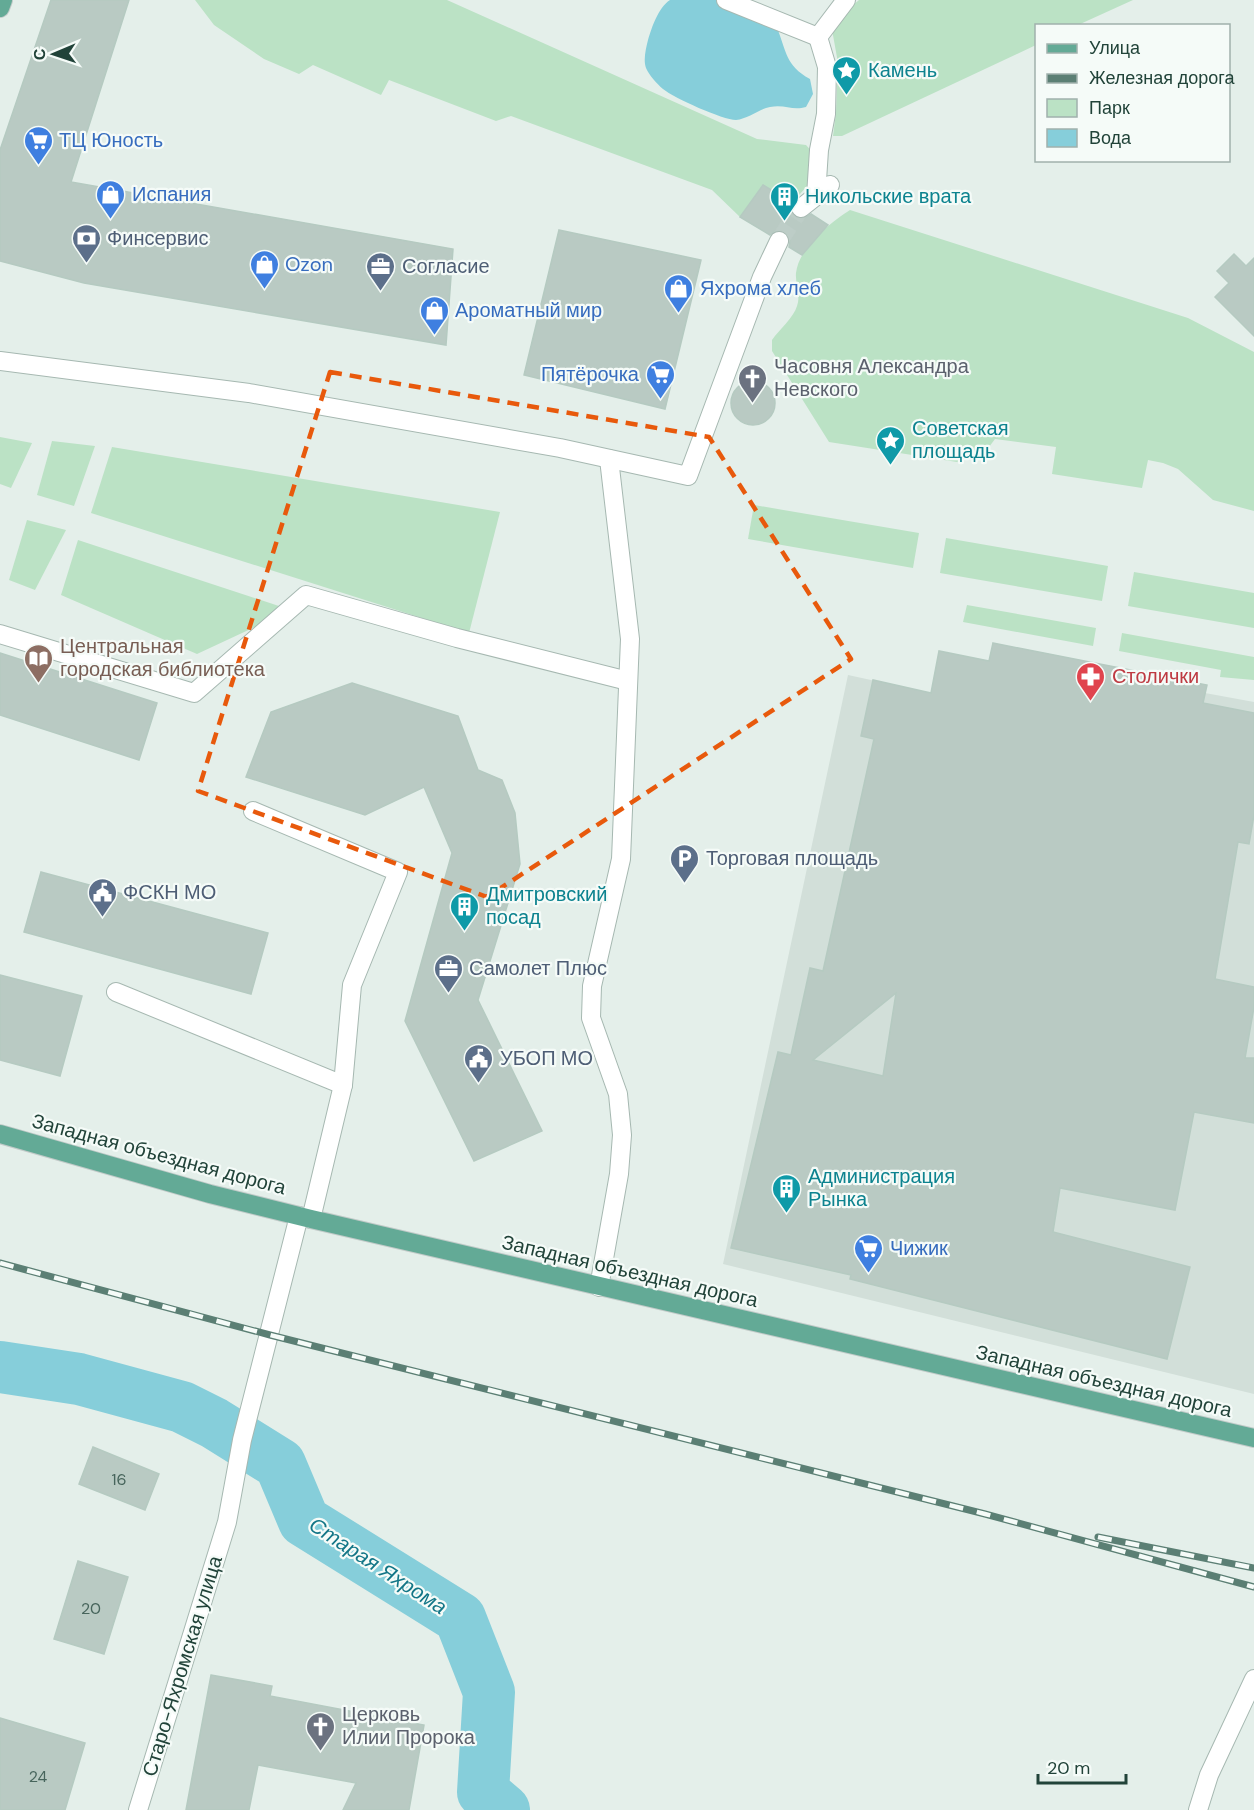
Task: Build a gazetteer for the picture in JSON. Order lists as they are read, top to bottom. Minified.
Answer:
{"streets":{"main road":["Западная объездная дорога"],"street":["Старо-Яхромская улица"]},"crossings":[["Западная объездная дорога","Старо-Яхромская улица"]],"water":["Старая Яхрома"],"places":{"place":["Камень","Советская площадь"],"supermarket":["ТЦ Юность","Пятёрочка","Чижик"],"shop":["Испания","Ozon","Яхрома хлеб","Ароматный мир"],"building":["Никольские врата","Дмитровский посад","Администрация Рынка"],"bank":["Финсервис"],"office":["Согласие","Самолет Плюс"],"church":["Часовня Александра Невского","Церковь Илии Пророка"],"library":["Центральная городская библиотека"],"pharmacy":["Столички"],"parking":["Торговая площадь"],"public building":["ФСКН МО","УБОП МО"]},"house_numbers":["16","20","24"],"legend":["Улица","Железная дорога","Парк","Вода"],"scale_bar":"20 m","north":"left"}
